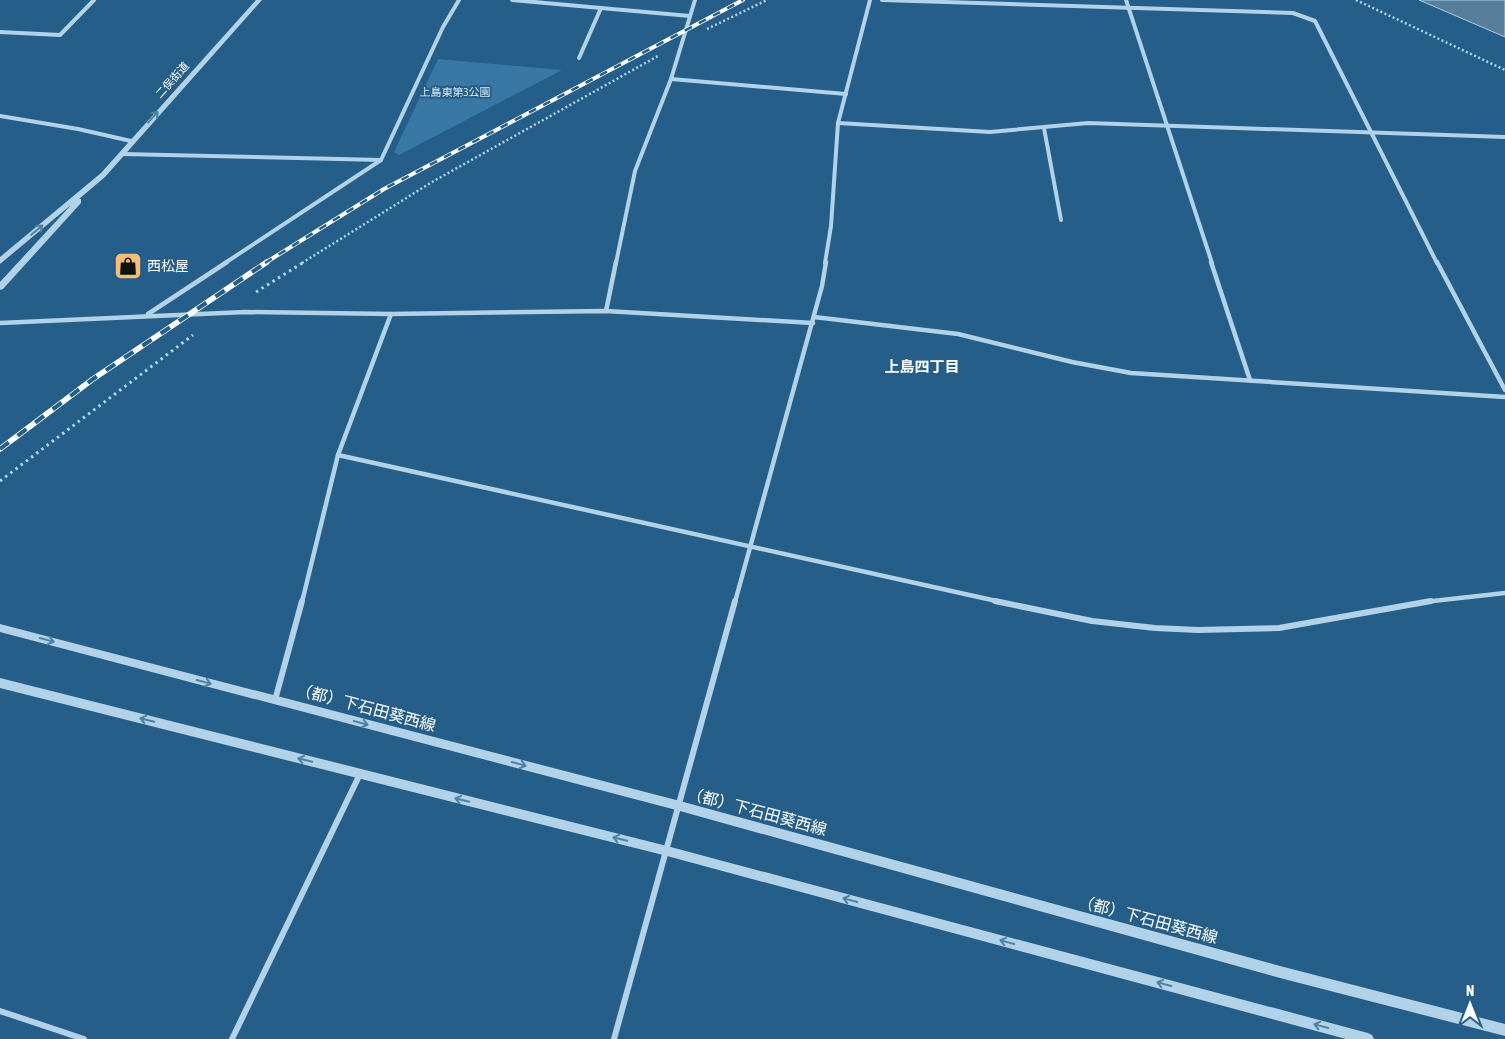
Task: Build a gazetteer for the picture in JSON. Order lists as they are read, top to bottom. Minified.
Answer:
{"streets":{"street":["二俣街道","（都）下石田葵西線"]},"districts":["上島四丁目"],"parks":["上島東第3公園"],"places":{"shop":["西松屋"]},"north":"top"}
